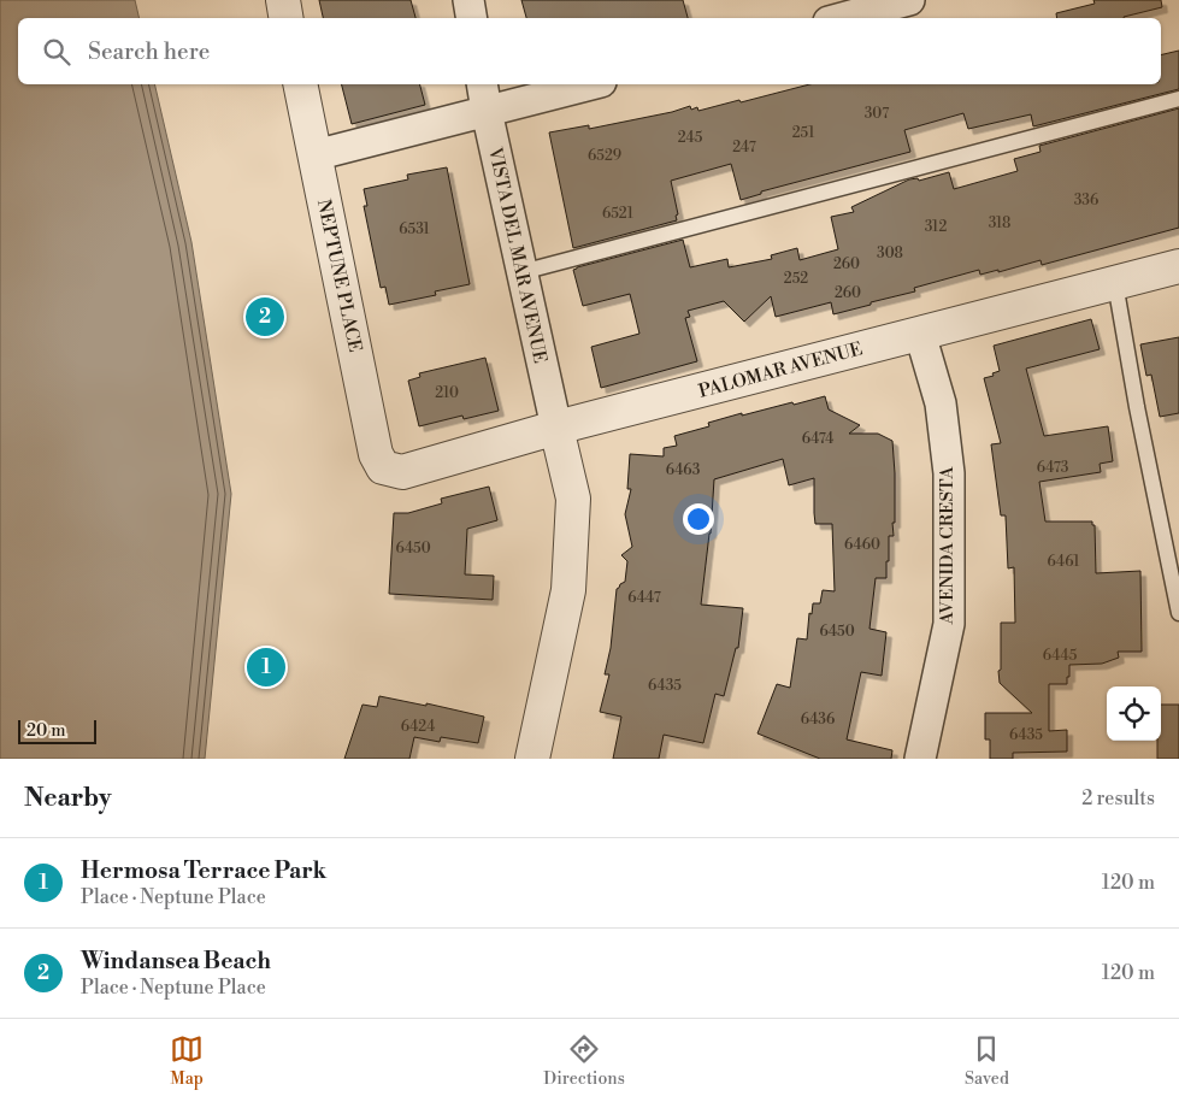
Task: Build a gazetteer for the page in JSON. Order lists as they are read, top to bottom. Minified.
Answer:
{"streets":{"street":["VISTA DEL MAR AVENUE","NEPTUNE PLACE","PALOMAR AVENUE","AVENIDA CRESTA"]},"crossings":[["VISTA DEL MAR AVENUE","PALOMAR AVENUE"],["NEPTUNE PLACE","PALOMAR AVENUE"],["PALOMAR AVENUE","AVENIDA CRESTA"]],"house_numbers":["307","251","245","247","6529","336","6521","318","312","6531","308","260","252","260","210","6474","6473","6463","6460","6450","6461","6447","6450","6445","6435","6436","6424","6435"],"scale_bar":"20 m","page":{"search":"Search here","pins":["2","1"],"scale":"20 m","heading":["Nearby","2 results"],"list":[{"mark":"1","name":"Hermosa Terrace Park","note":"Place · Neptune Place","value":"120 m"},{"mark":"2","name":"Windansea Beach","note":"Place · Neptune Place","value":"120 m"}],"nav":["Map","Directions","Saved"]}}
